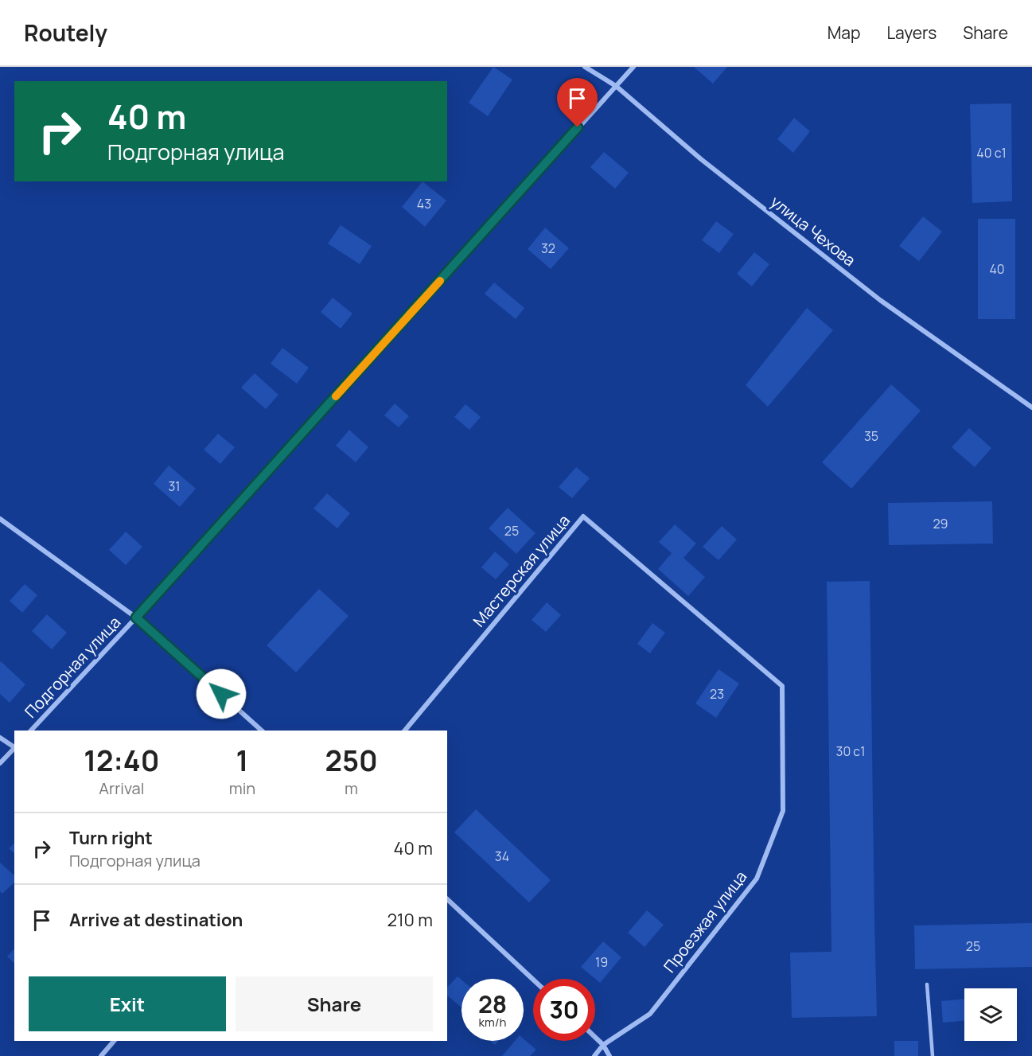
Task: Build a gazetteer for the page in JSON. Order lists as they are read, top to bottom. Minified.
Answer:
{"streets":{"street":["улица Чехова","Мастерская улица","Подгорная улица","Проезжая улица"]},"crossings":[["улица Чехова","Подгорная улица"],["Мастерская улица","Проезжая улица"]],"house_numbers":["40 с1","43","32","40","35","31","29","25","23","30 с1","34","25","19"],"page":{"header":"Routely","nav":["Map","Layers","Share"],"turn":["40 m","Подгорная улица"],"eta":["12:40","Arrival","1","min","250","m"],"list":[{"name":"Turn right","note":"Подгорная улица","value":"40 m"},{"name":"Arrive at destination","value":"210 m"}],"buttons":["Exit","Share"],"speed":"28 km/h","limit":"30"}}
